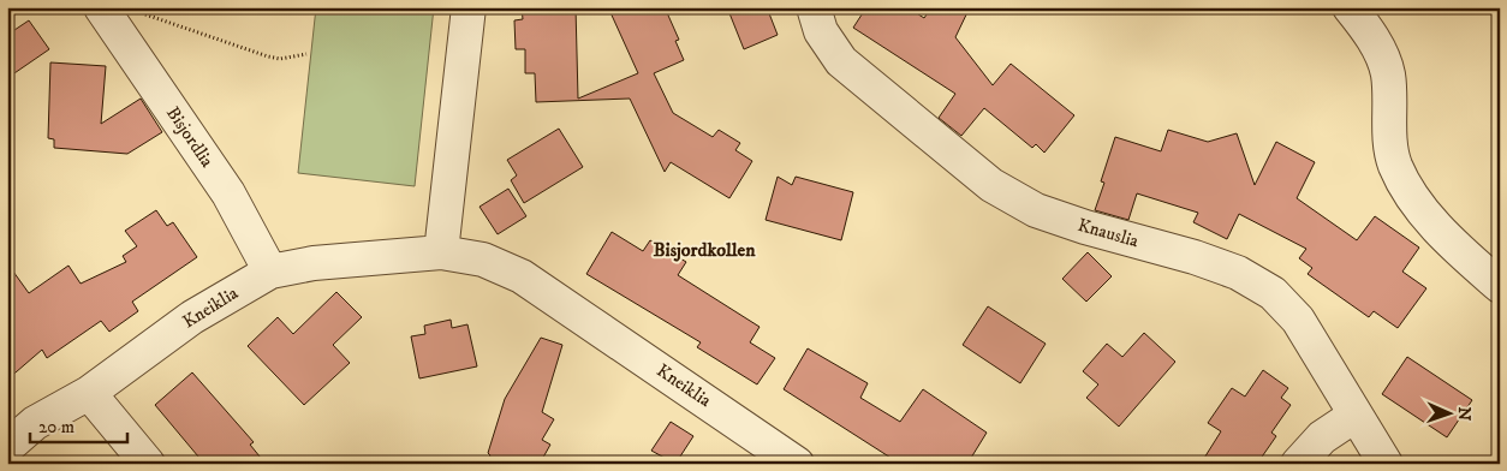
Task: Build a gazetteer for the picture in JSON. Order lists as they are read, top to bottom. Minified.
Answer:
{"streets":{"street":["Bisjordlia","Knauslia","Kneiklia"]},"crossings":[["Bisjordlia","Kneiklia"]],"districts":["Bisjordkollen"],"scale_bar":"20 m","north":"right"}
